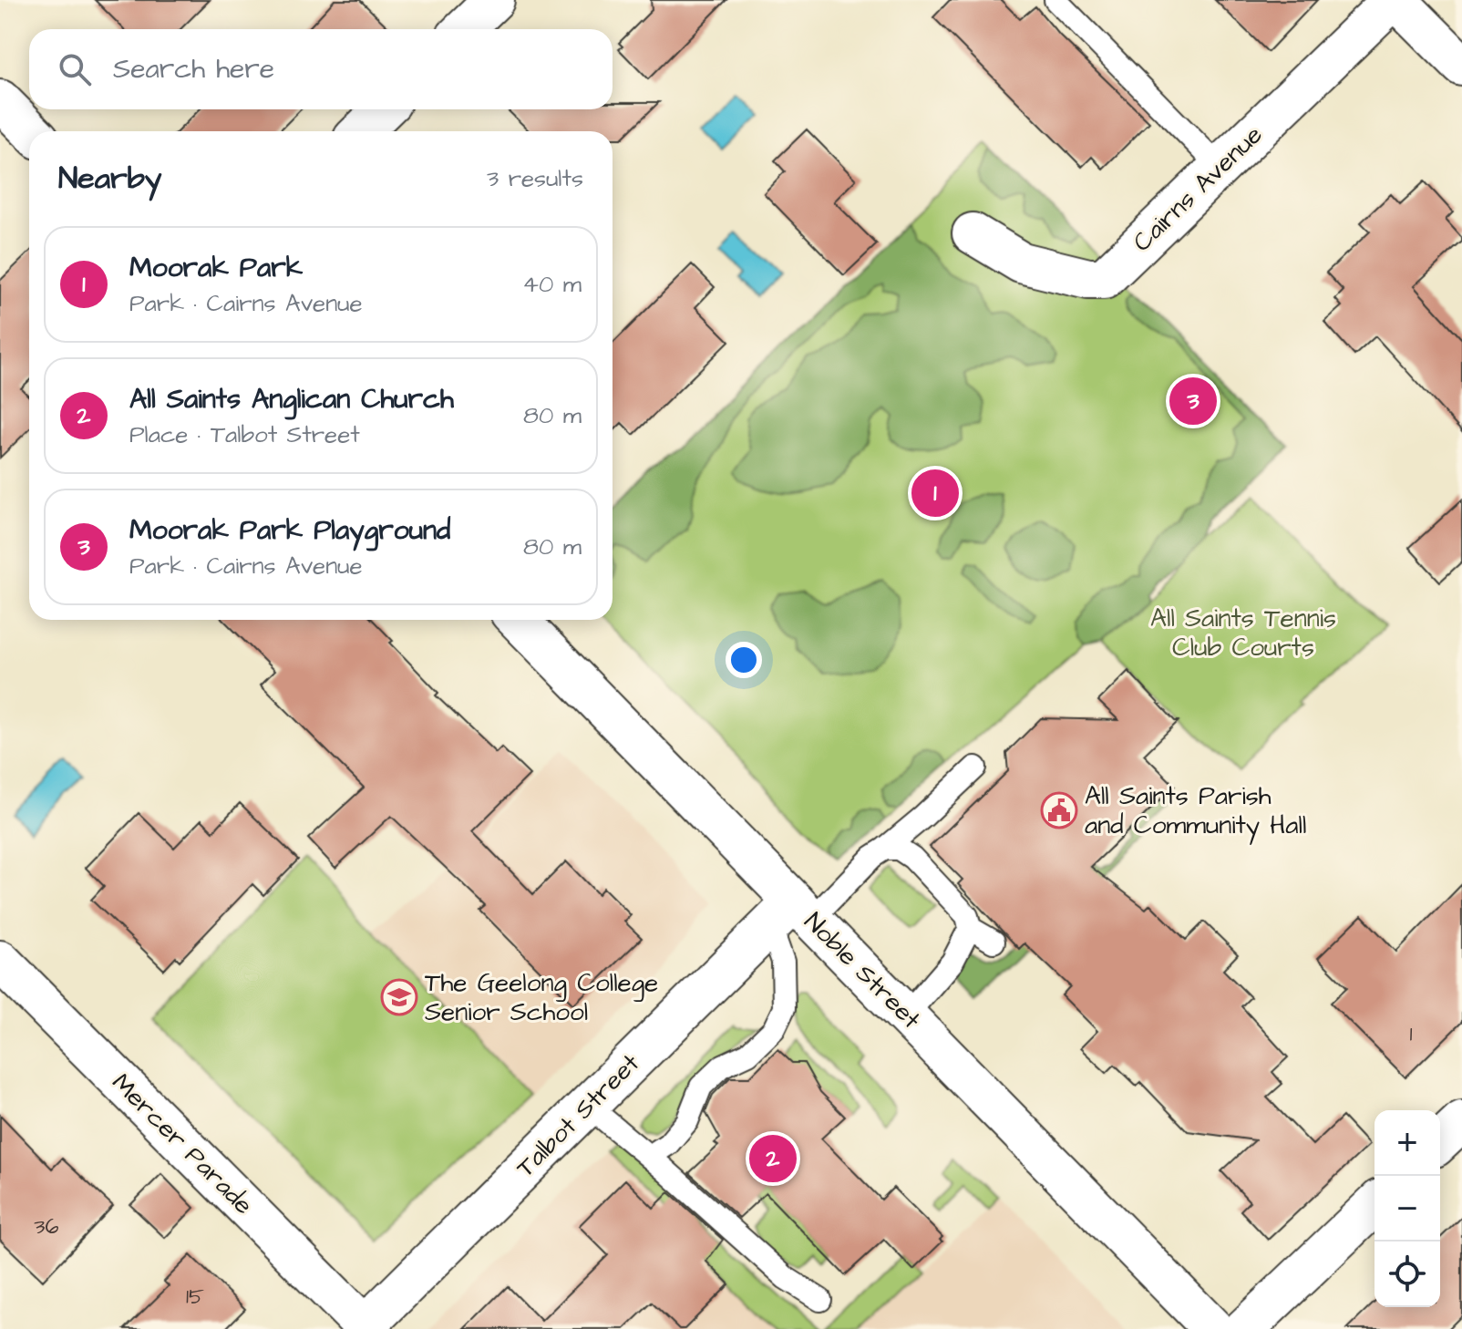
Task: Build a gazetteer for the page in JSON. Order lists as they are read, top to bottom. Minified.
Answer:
{"streets":{"street":["Cairns Avenue","Noble Street","Talbot Street","Mercer Parade"]},"crossings":[["Noble Street","Talbot Street"],["Talbot Street","Mercer Parade"]],"parks":["All Saints Tennis Club Courts"],"places":{"public building":["All Saints Parish and Community Hall"],"school or university":["The Geelong College Senior School"]},"house_numbers":["1","36","15"],"page":{"search":"Search here","heading":["Nearby","3 results"],"list":[{"mark":"1","name":"Moorak Park","note":"Park · Cairns Avenue","value":"40 m"},{"mark":"2","name":"All Saints Anglican Church","note":"Place · Talbot Street","value":"80 m"},{"mark":"3","name":"Moorak Park Playground","note":"Park · Cairns Avenue","value":"80 m"}],"pins":["3","1","2"],"map_buttons":["+","−"]}}
